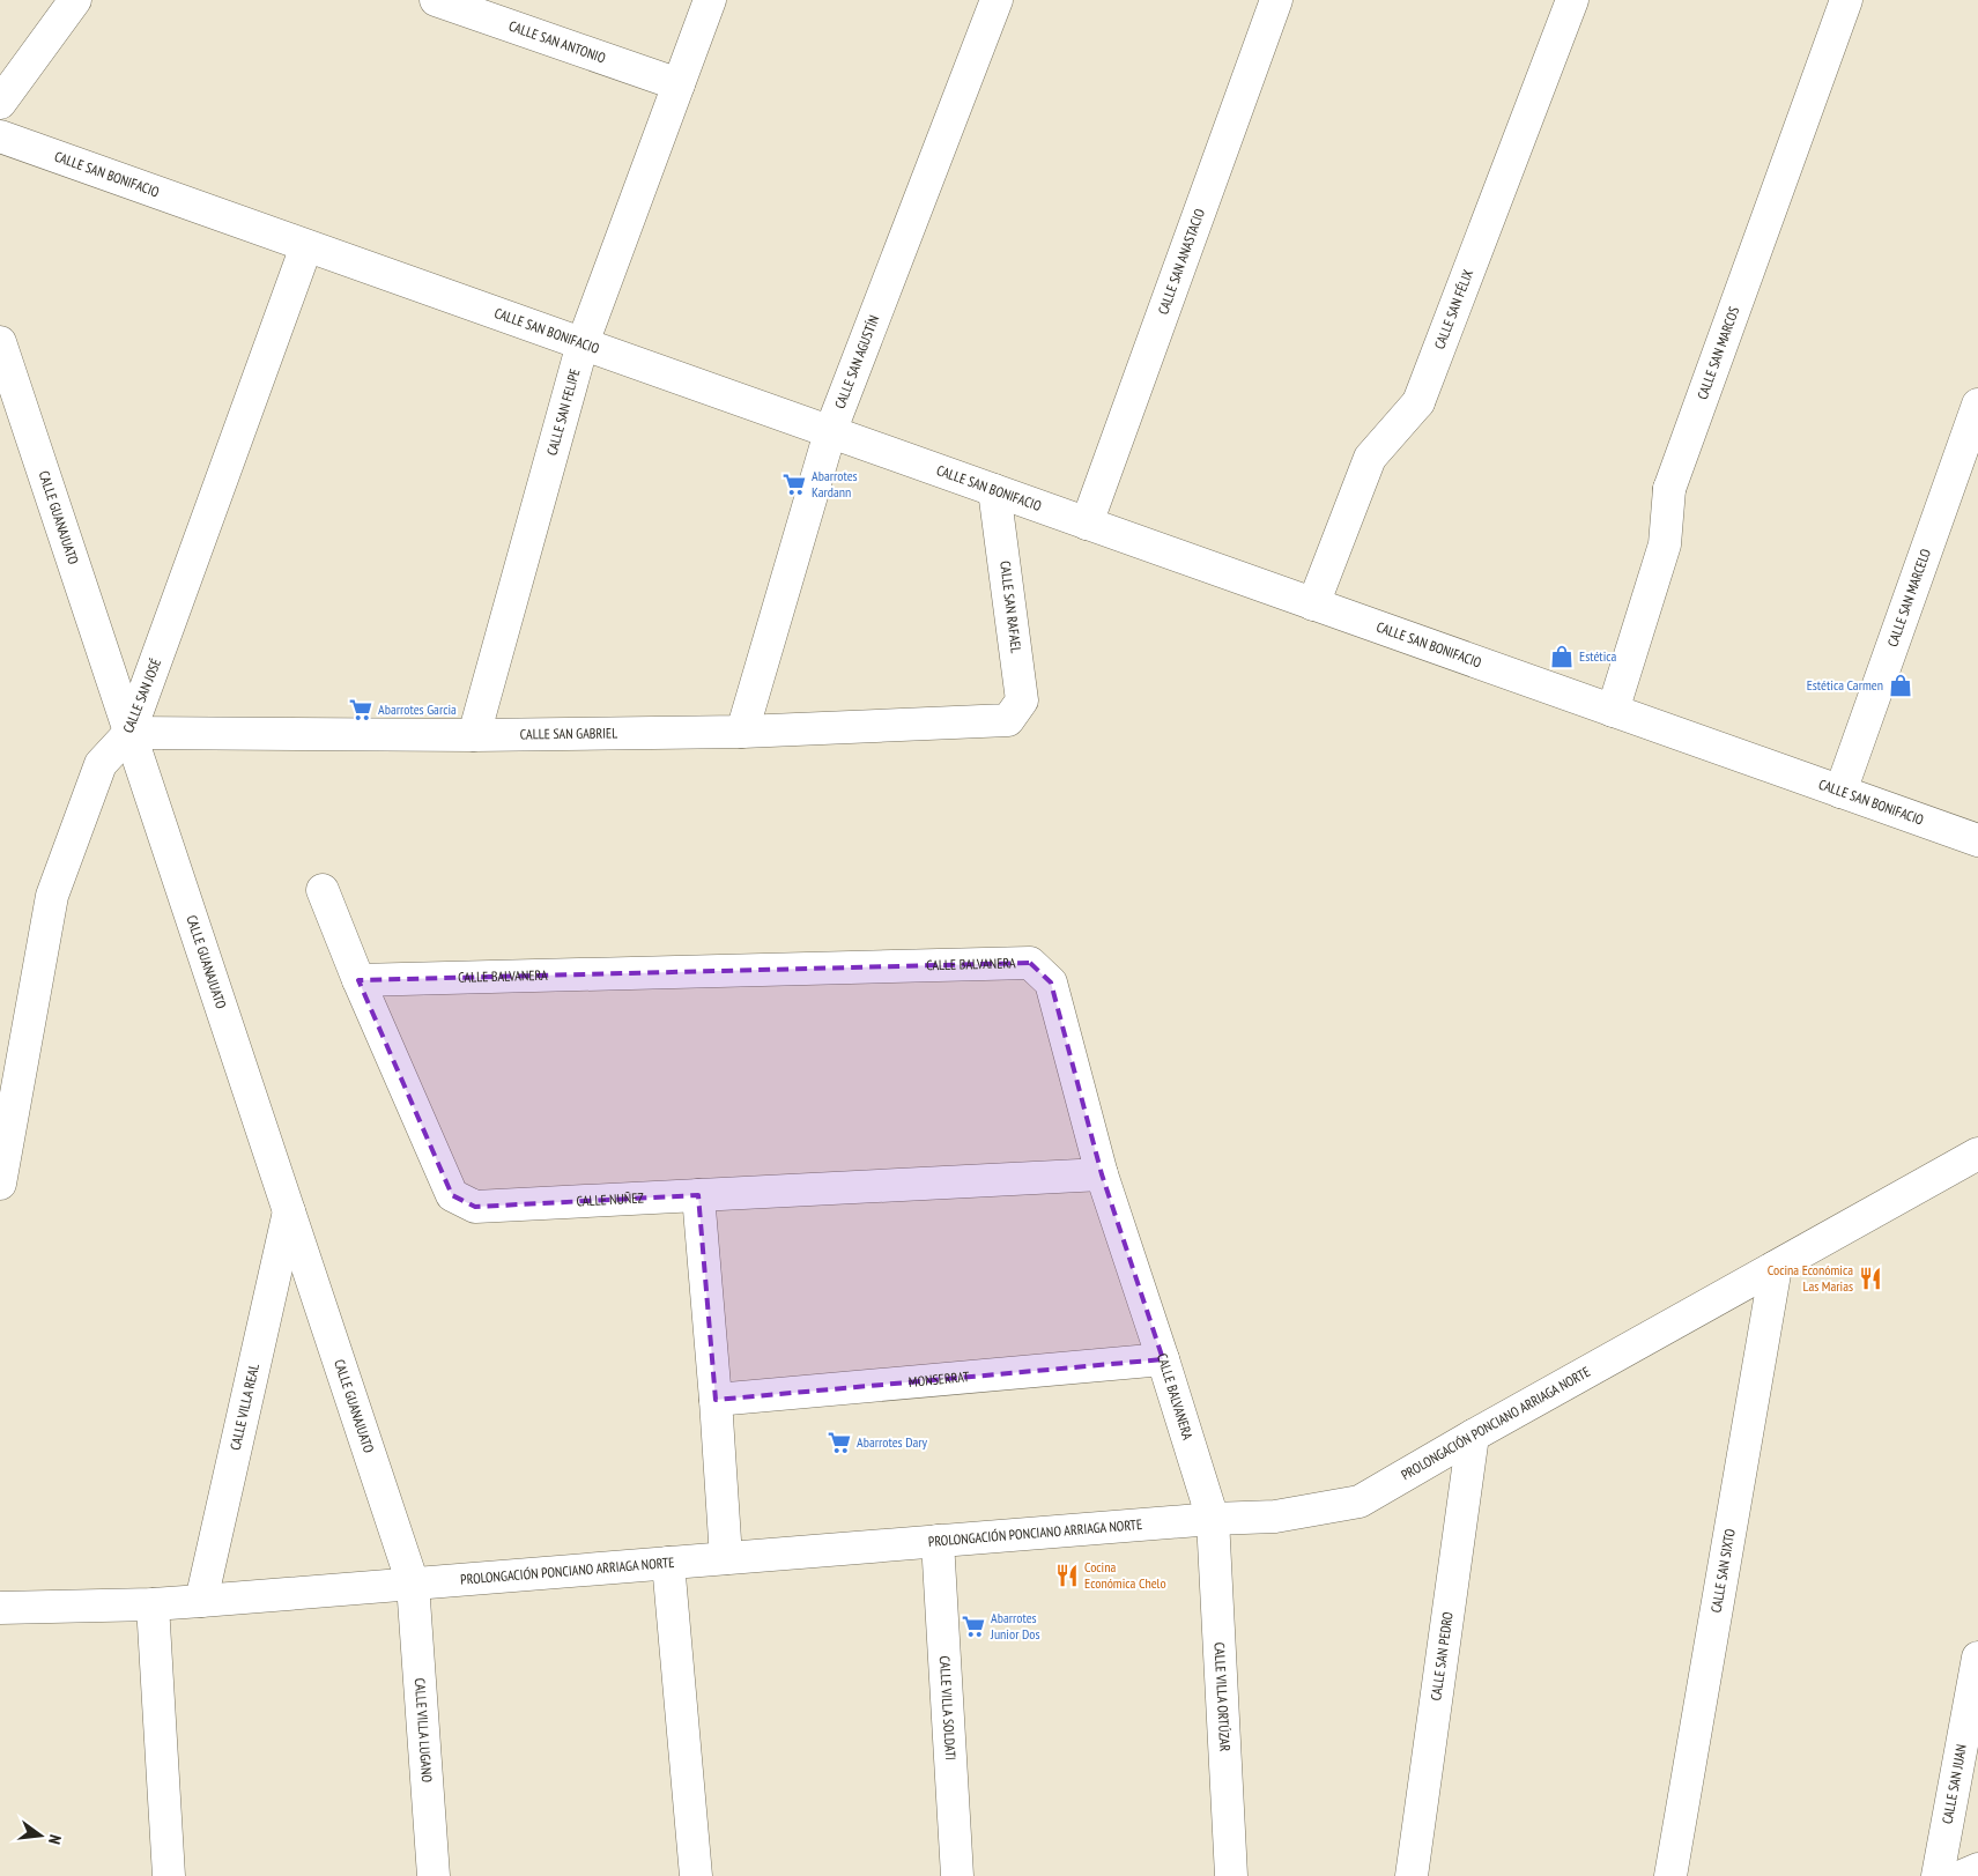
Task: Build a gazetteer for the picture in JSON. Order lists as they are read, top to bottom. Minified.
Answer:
{"streets":{"street":["CALLE SAN ANTONIO","CALLE SAN BONIFACIO","CALLE SAN ANASTACIO","CALLE SAN FÉLIX","CALLE SAN MARCOS","CALLE SAN AGUSTÍN","CALLE SAN FELIPE","CALLE GUANAJUATO","CALLE SAN MARCELO","CALLE SAN RAFAEL","CALLE SAN JOSÉ","CALLE SAN GABRIEL","CALLE BALVANERA","CALLE NUÑEZ","MONSERRAT","CALLE VILLA REAL","PROLONGACIÓN PONCIANO ARRIAGA NORTE","CALLE SAN SIXTO","CALLE SAN PEDRO","CALLE VILLA ORTÚZAR","CALLE VILLA SOLDATI","CALLE VILLA LUGANO","CALLE SAN JUAN"]},"crossings":[["CALLE SAN ANTONIO","CALLE SAN FELIPE"],["CALLE SAN BONIFACIO","CALLE SAN ANASTACIO"],["CALLE SAN BONIFACIO","CALLE SAN FÉLIX"],["CALLE SAN BONIFACIO","CALLE SAN MARCOS"],["CALLE SAN BONIFACIO","CALLE SAN AGUSTÍN"],["CALLE SAN BONIFACIO","CALLE SAN FELIPE"],["CALLE SAN BONIFACIO","CALLE SAN MARCELO"],["CALLE SAN BONIFACIO","CALLE SAN RAFAEL"],["CALLE SAN BONIFACIO","CALLE SAN JOSÉ"],["CALLE SAN AGUSTÍN","CALLE SAN GABRIEL"],["CALLE SAN FELIPE","CALLE SAN GABRIEL"],["CALLE GUANAJUATO","CALLE SAN JOSÉ"],["CALLE GUANAJUATO","CALLE SAN GABRIEL"],["CALLE GUANAJUATO","CALLE VILLA REAL"],["CALLE GUANAJUATO","PROLONGACIÓN PONCIANO ARRIAGA NORTE"],["CALLE GUANAJUATO","CALLE VILLA LUGANO"],["CALLE SAN RAFAEL","CALLE SAN GABRIEL"],["CALLE SAN JOSÉ","CALLE SAN GABRIEL"],["CALLE BALVANERA","CALLE NUÑEZ"],["CALLE BALVANERA","MONSERRAT"],["CALLE BALVANERA","PROLONGACIÓN PONCIANO ARRIAGA NORTE"],["CALLE BALVANERA","CALLE VILLA ORTÚZAR"],["CALLE VILLA REAL","PROLONGACIÓN PONCIANO ARRIAGA NORTE"],["PROLONGACIÓN PONCIANO ARRIAGA NORTE","CALLE SAN SIXTO"],["PROLONGACIÓN PONCIANO ARRIAGA NORTE","CALLE SAN PEDRO"],["PROLONGACIÓN PONCIANO ARRIAGA NORTE","CALLE VILLA ORTÚZAR"],["PROLONGACIÓN PONCIANO ARRIAGA NORTE","CALLE VILLA SOLDATI"],["PROLONGACIÓN PONCIANO ARRIAGA NORTE","CALLE VILLA LUGANO"]],"places":{"supermarket":["Abarrotes Kardann","Abarrotes Garcia","Abarrotes Dary","Abarrotes Junior Dos"],"shop":["Estética","Estética Carmen"],"restaurant":["Cocina Económica Las Marias","Cocina Económica Chelo"]},"north":"right"}
